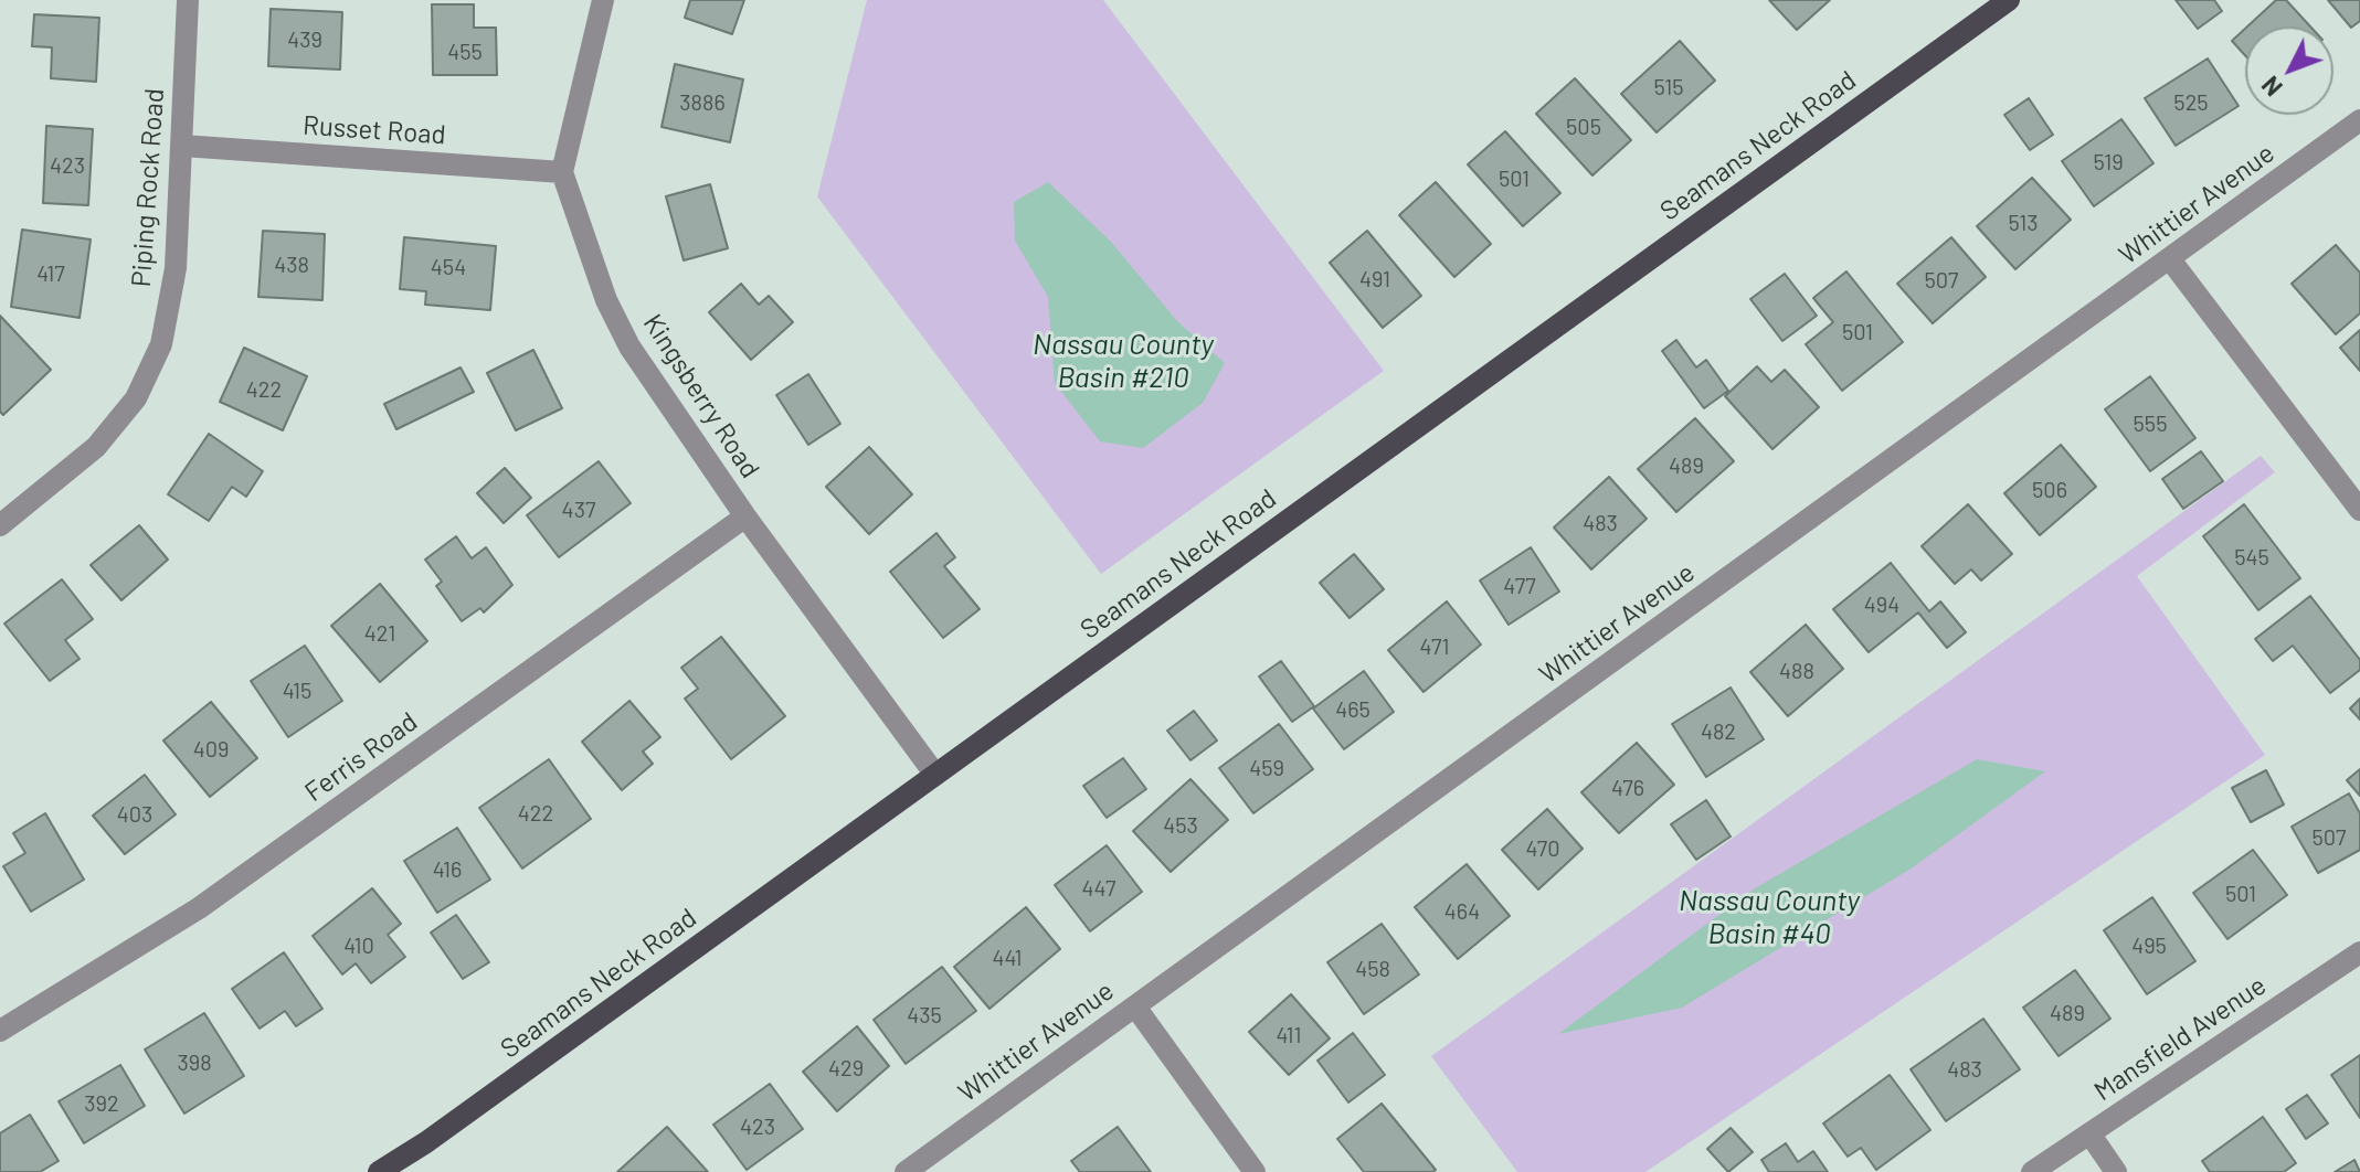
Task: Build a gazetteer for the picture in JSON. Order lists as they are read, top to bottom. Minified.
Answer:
{"streets":{"main road":["Seamans Neck Road"],"street":["Russet Road","Piping Rock Road","Whittier Avenue","Kingsberry Road","Ferris Road","Mansfield Avenue"]},"crossings":[["Russet Road","Piping Rock Road"],["Russet Road","Kingsberry Road"],["Seamans Neck Road","Kingsberry Road"],["Kingsberry Road","Ferris Road"]],"water":["Nassau County Basin #210","Nassau County Basin #40"],"house_numbers":["439","455","515","3886","525","505","519","423","501","513","438","454","417","491","507","501","422","555","489","506","437","483","545","477","494","421","471","488","415","465","482","409","459","476","422","403","453","507","470","416","447","501","464","410","495","441","458","489","435","411","398","429","483","392","423"],"north":"bottom left"}
